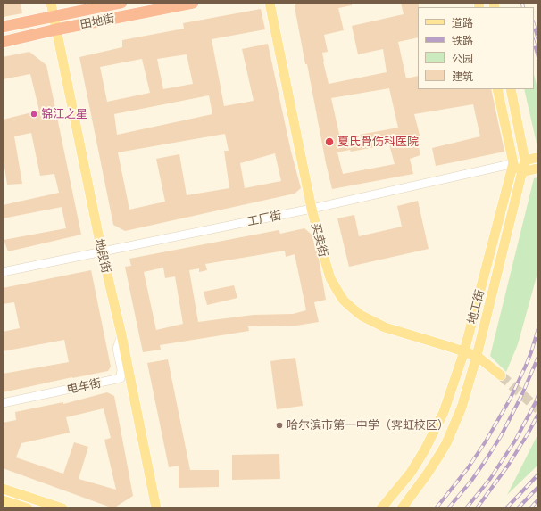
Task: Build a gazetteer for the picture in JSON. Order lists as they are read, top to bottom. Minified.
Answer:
{"streets":{"highway":["田地街"],"main road":["买卖街","地段街","地工街"],"street":["工厂街","电车街"]},"crossings":[["田地街","地段街"],["工厂街","买卖街"],["工厂街","地段街"],["工厂街","地工街"],["买卖街","地工街"],["地段街","电车街"]],"places":["锦江之星","夏氏骨伤科医院","哈尔滨市第一中学（霁虹校区）"],"legend":["道路","铁路","公园","建筑"]}
